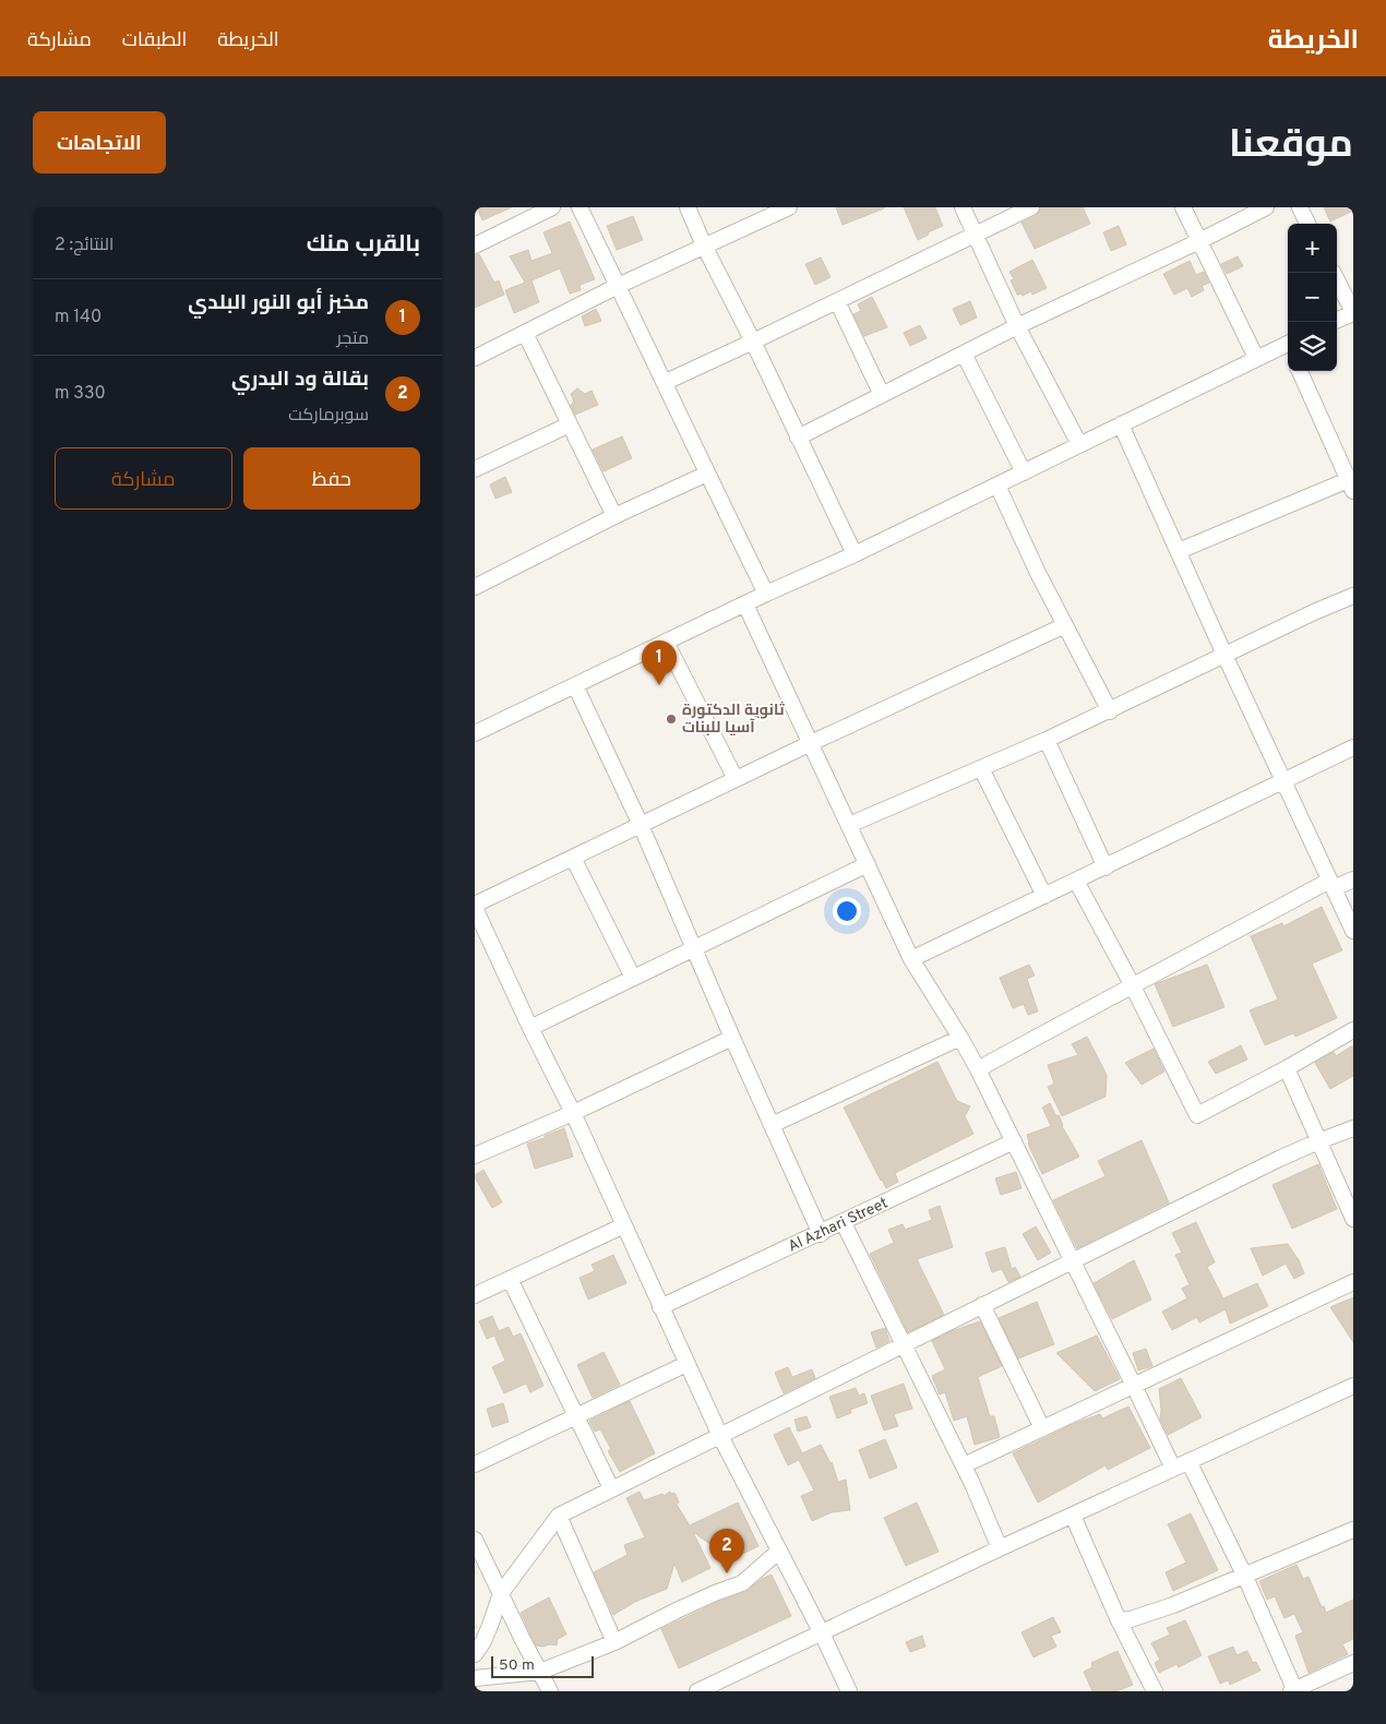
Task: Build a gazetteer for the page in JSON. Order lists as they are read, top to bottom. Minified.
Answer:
{"streets":{"street":["Al Azhari Street"]},"places":["ثانوية الدكتورة آسيا للبنات"],"scale_bar":"50 m","page":{"header":"الخريطة","nav":["الخريطة","الطبقات","مشاركة"],"title":"موقعنا","buttons":["الاتجاهات",["حفظ","مشاركة"]],"heading":["بالقرب منك","النتائج: 2"],"map_buttons":["+","−"],"list":[{"mark":"1","name":"مخبز أبو النور البلدي","note":"متجر","value":"140 m"},{"mark":"2","name":"بقالة ود البدري","note":"سوبرماركت","value":"330 m"}],"pins":["1","2"],"scale":"50 m"}}
